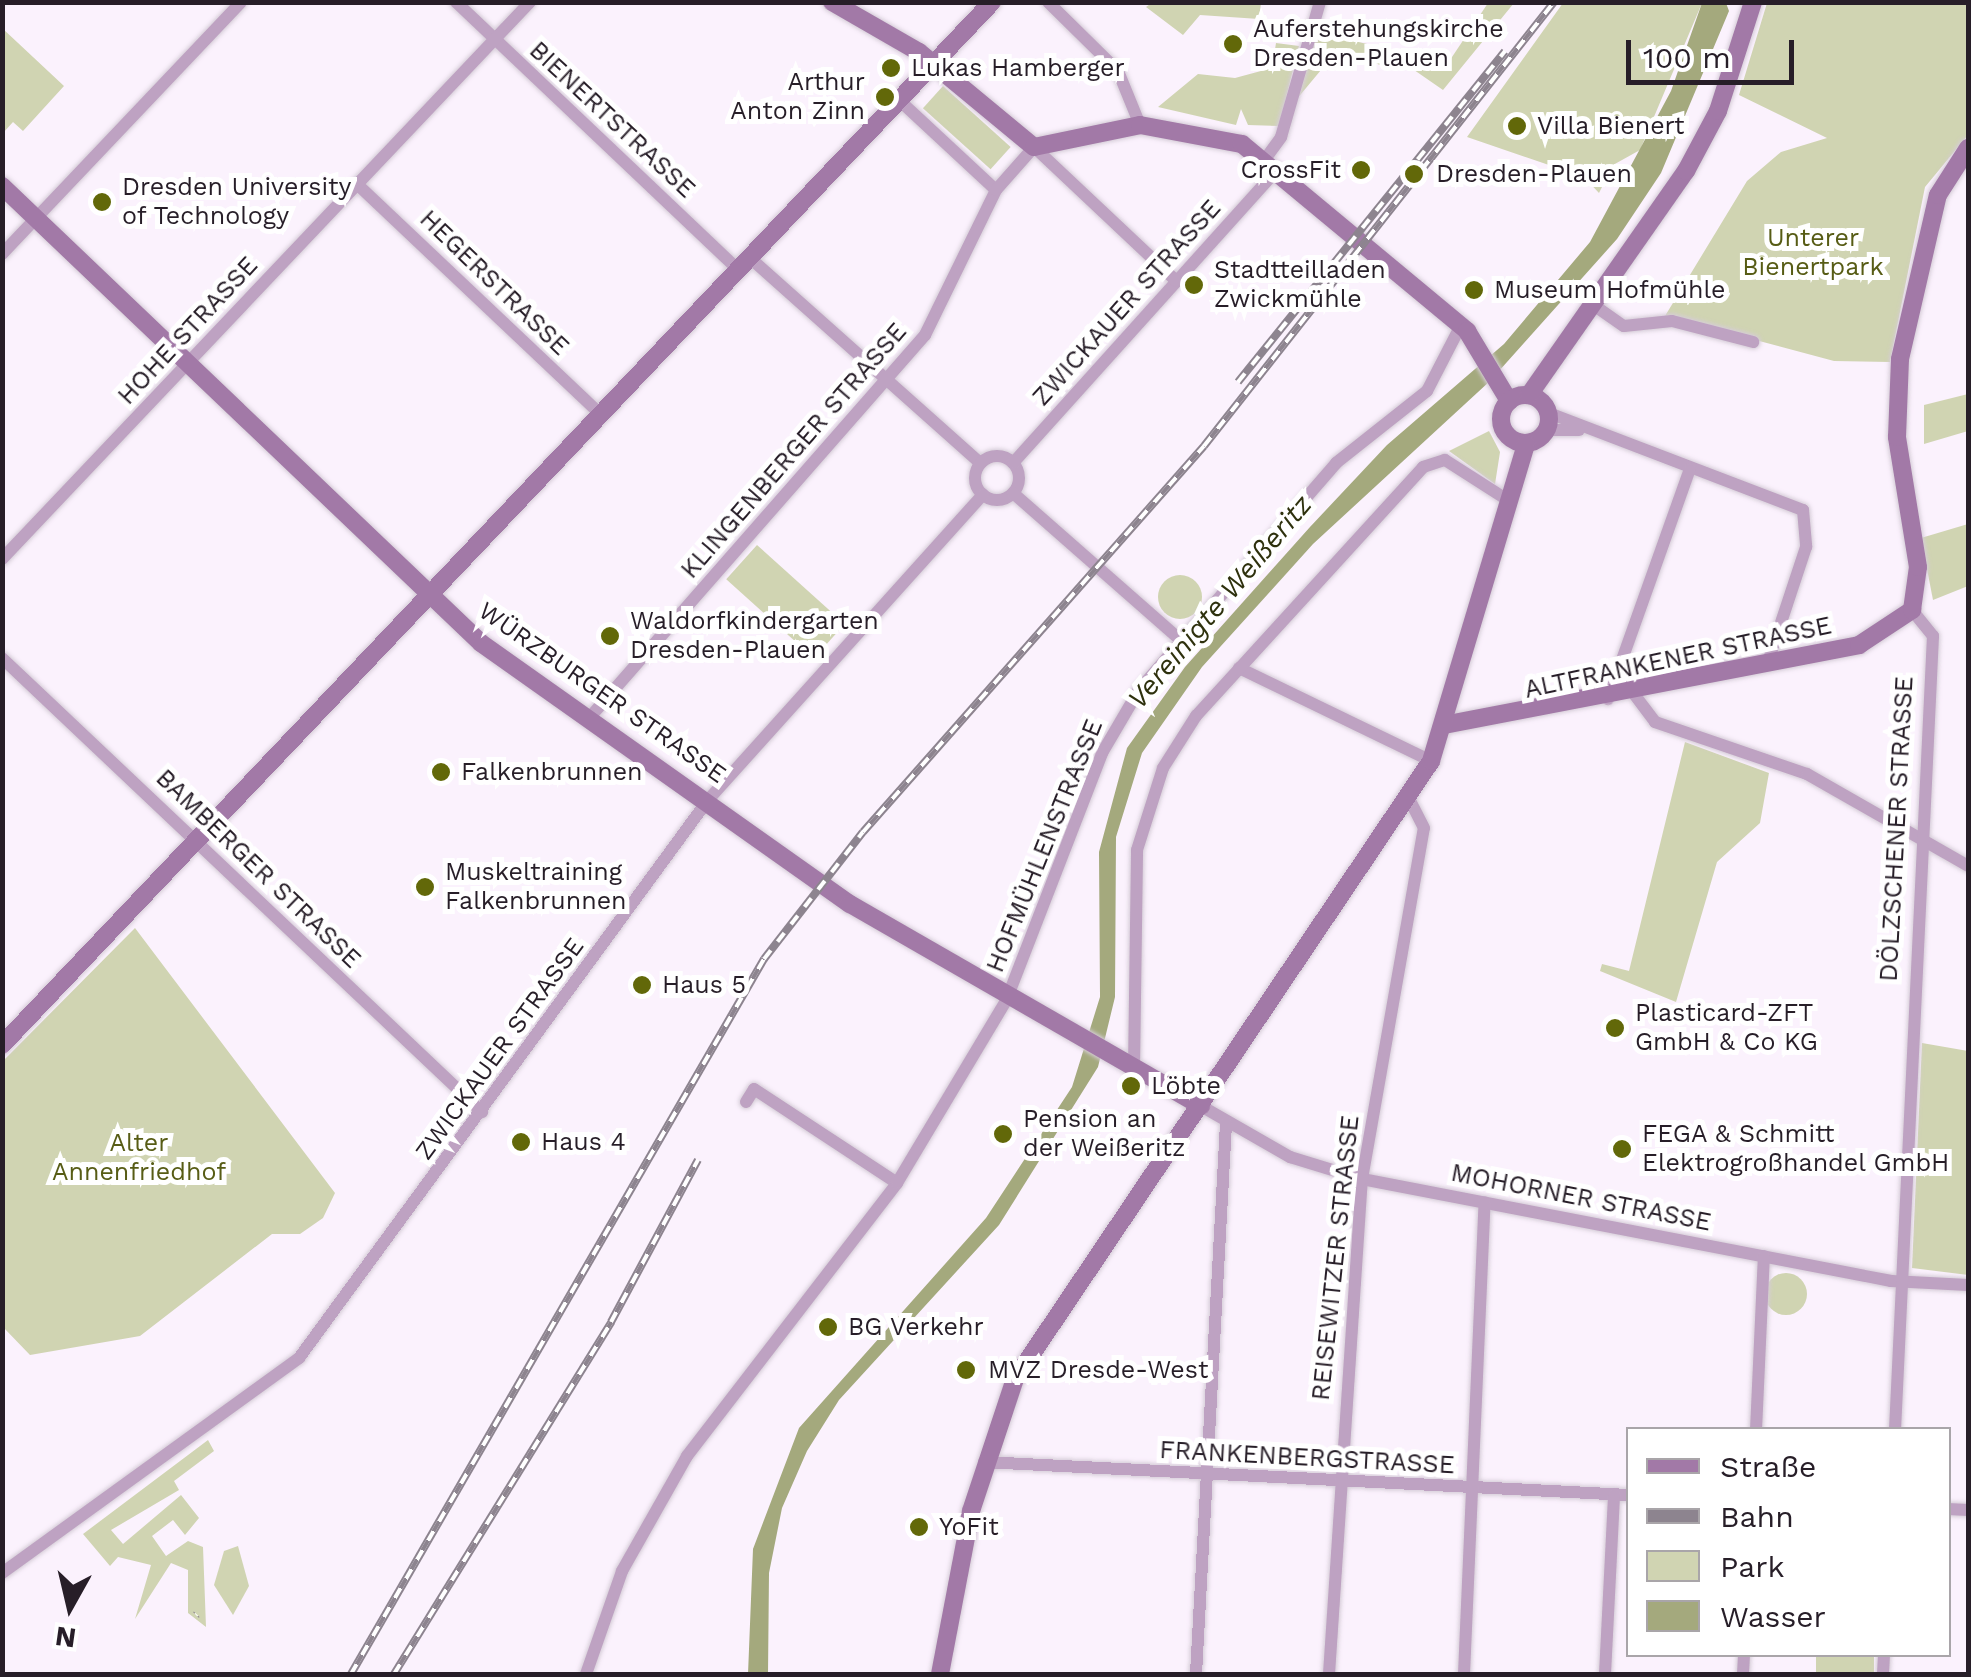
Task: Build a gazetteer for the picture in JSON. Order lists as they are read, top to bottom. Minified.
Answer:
{"streets":{"street":["BIENERTSTRASSE","HEGERSTRASSE","ZWICKAUER STRASSE","HOHE STRASSE","KLINGENBERGER STRASSE","ALTFRANKENER STRASSE","WÜRZBURGER STRASSE","DÖLZSCHENER STRASSE","HOFMÜHLENSTRASSE","BAMBERGER STRASSE","MOHORNER STRASSE","REISEWITZER STRASSE","FRANKENBERGSTRASSE"]},"crossings":[["BIENERTSTRASSE","HOHE STRASSE"],["BIENERTSTRASSE","KLINGENBERGER STRASSE"],["HEGERSTRASSE","HOHE STRASSE"],["ZWICKAUER STRASSE","WÜRZBURGER STRASSE"],["ZWICKAUER STRASSE","BAMBERGER STRASSE"],["HOHE STRASSE","WÜRZBURGER STRASSE"],["KLINGENBERGER STRASSE","WÜRZBURGER STRASSE"],["ALTFRANKENER STRASSE","DÖLZSCHENER STRASSE"],["WÜRZBURGER STRASSE","HOFMÜHLENSTRASSE"],["WÜRZBURGER STRASSE","MOHORNER STRASSE"],["DÖLZSCHENER STRASSE","MOHORNER STRASSE"],["MOHORNER STRASSE","REISEWITZER STRASSE"],["REISEWITZER STRASSE","FRANKENBERGSTRASSE"]],"water":["Vereinigte Weißeritz"],"parks":["Unterer Bienertpark","Alter Annenfriedhof"],"places":["Auferstehungskirche Dresden-Plauen","Lukas Hamberger","Arthur Anton Zinn","Villa Bienert","CrossFit","Dresden-Plauen","Dresden University of Technology","Stadtteilladen Zwickmühle","Museum Hofmühle","Waldorfkindergarten Dresden-Plauen","Falkenbrunnen","Muskeltraining Falkenbrunnen","Haus 5","Plasticard-ZFT GmbH & Co KG","Löbte","Pension an der Weißeritz","Haus 4","FEGA & Schmitt Elektrogroßhandel GmbH","BG Verkehr","MVZ Dresde-West","YoFit"],"legend":["Straße","Bahn","Park","Wasser"],"scale_bar":"100 m","north":"bottom"}
